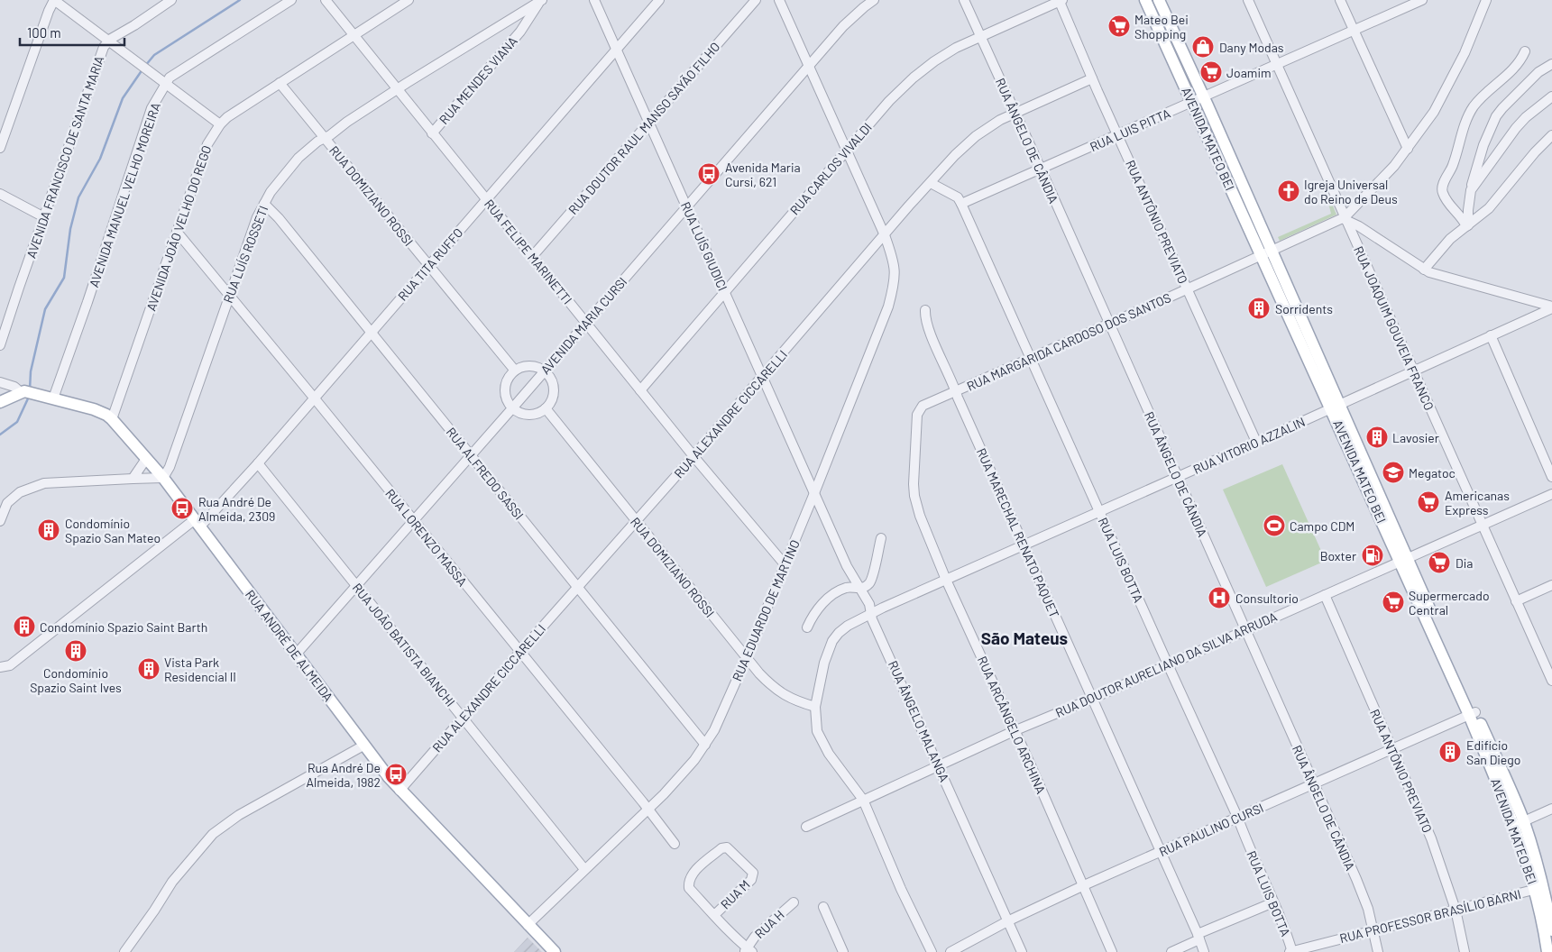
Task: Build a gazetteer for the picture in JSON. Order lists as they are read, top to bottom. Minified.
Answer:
{"streets":{"main road":["AVENIDA MATEO BEI","RUA ANDRÉ DE ALMEIDA"],"street":["RUA MENDES VIANA","RUA DOUTOR RAUL MANSO SAYÃO FILHO","RUA LUIS PITTA","RUA ÂNGELO DE CÂNDIA","AVENIDA FRANCISCO DE SANTA MARIA","RUA CARLOS VIVALDI","AVENIDA MANUEL VELHO MOREIRA","RUA DOMIZIANO ROSSI","RUA ANTÔNIO PREVIATO","AVENIDA JOÃO VELHO DO REGO","RUA LUÍS GIUDICI","RUA FELIPE MARINETTI","RUA LUÍS ROSSETI","RUA TITA RUFFO","AVENIDA MARIA CURSI","RUA JOAQUIM GOUVEIA FRANCO","RUA MARGARIDA CARDOSO DOS SANTOS","RUA ALEXANDRE CICCARELLI","RUA VITORIO AZZALIN","RUA ALFREDO SASSI","RUA MARECHAL RENATO PAQUET","RUA LORENZO MASSA","RUA LUIS BOTTA","RUA EDUARDO DE MARTINO","RUA JOÃO BATISTA BIANCHI","RUA DOUTOR AURELIANO DA SILVA ARRUDA","RUA ÂNGELO MALANGA","RUA ARCÂNGELO ARCHINA","RUA PAULINO CURSI","RUA M","RUA PROFESSOR BRASÍLIO BARNI","RUA H"]},"crossings":[["RUA MENDES VIANA","RUA FELIPE MARINETTI"],["RUA MENDES VIANA","RUA LUÍS ROSSETI"],["RUA DOUTOR RAUL MANSO SAYÃO FILHO","RUA LUÍS GIUDICI"],["RUA DOUTOR RAUL MANSO SAYÃO FILHO","RUA FELIPE MARINETTI"],["RUA LUIS PITTA","AVENIDA MATEO BEI"],["RUA LUIS PITTA","RUA ÂNGELO DE CÂNDIA"],["RUA LUIS PITTA","RUA ANTÔNIO PREVIATO"],["RUA LUIS PITTA","RUA JOAQUIM GOUVEIA FRANCO"],["RUA LUIS PITTA","RUA LUIS BOTTA"],["AVENIDA MATEO BEI","RUA MARGARIDA CARDOSO DOS SANTOS"],["AVENIDA MATEO BEI","RUA VITORIO AZZALIN"],["AVENIDA MATEO BEI","RUA DOUTOR AURELIANO DA SILVA ARRUDA"],["AVENIDA MATEO BEI","RUA PAULINO CURSI"],["AVENIDA MATEO BEI","RUA PROFESSOR BRASÍLIO BARNI"],["RUA ÂNGELO DE CÂNDIA","RUA CARLOS VIVALDI"],["RUA ÂNGELO DE CÂNDIA","RUA MARGARIDA CARDOSO DOS SANTOS"],["RUA ÂNGELO DE CÂNDIA","RUA ALEXANDRE CICCARELLI"],["RUA ÂNGELO DE CÂNDIA","RUA VITORIO AZZALIN"],["RUA ÂNGELO DE CÂNDIA","RUA DOUTOR AURELIANO DA SILVA ARRUDA"],["RUA ÂNGELO DE CÂNDIA","RUA PAULINO CURSI"],["RUA ÂNGELO DE CÂNDIA","RUA PROFESSOR BRASÍLIO BARNI"],["RUA CARLOS VIVALDI","RUA ANTÔNIO PREVIATO"],["RUA CARLOS VIVALDI","RUA LUÍS GIUDICI"],["RUA CARLOS VIVALDI","RUA FELIPE MARINETTI"],["RUA CARLOS VIVALDI","RUA EDUARDO DE MARTINO"],["AVENIDA MANUEL VELHO MOREIRA","RUA ANDRÉ DE ALMEIDA"],["RUA DOMIZIANO ROSSI","AVENIDA JOÃO VELHO DO REGO"],["RUA DOMIZIANO ROSSI","RUA LUÍS ROSSETI"],["RUA DOMIZIANO ROSSI","RUA TITA RUFFO"],["RUA DOMIZIANO ROSSI","RUA ALEXANDRE CICCARELLI"],["RUA DOMIZIANO ROSSI","RUA VITORIO AZZALIN"],["RUA DOMIZIANO ROSSI","RUA EDUARDO DE MARTINO"],["RUA ANTÔNIO PREVIATO","RUA MARGARIDA CARDOSO DOS SANTOS"],["RUA ANTÔNIO PREVIATO","RUA ALEXANDRE CICCARELLI"],["RUA ANTÔNIO PREVIATO","RUA VITORIO AZZALIN"],["RUA ANTÔNIO PREVIATO","RUA DOUTOR AURELIANO DA SILVA ARRUDA"],["RUA ANTÔNIO PREVIATO","RUA PAULINO CURSI"],["RUA ANTÔNIO PREVIATO","RUA PROFESSOR BRASÍLIO BARNI"],["AVENIDA JOÃO VELHO DO REGO","RUA FELIPE MARINETTI"],["AVENIDA JOÃO VELHO DO REGO","RUA LORENZO MASSA"],["AVENIDA JOÃO VELHO DO REGO","RUA ANDRÉ DE ALMEIDA"],["RUA LUÍS GIUDICI","RUA TITA RUFFO"],["RUA LUÍS GIUDICI","AVENIDA MARIA CURSI"],["RUA LUÍS GIUDICI","RUA ALEXANDRE CICCARELLI"],["RUA LUÍS GIUDICI","RUA EDUARDO DE MARTINO"],["RUA LUÍS GIUDICI","RUA ÂNGELO MALANGA"],["RUA FELIPE MARINETTI","RUA LUÍS ROSSETI"],["RUA FELIPE MARINETTI","RUA TITA RUFFO"],["RUA FELIPE MARINETTI","AVENIDA MARIA CURSI"],["RUA FELIPE MARINETTI","RUA ALEXANDRE CICCARELLI"],["RUA FELIPE MARINETTI","RUA EDUARDO DE MARTINO"],["RUA LUÍS ROSSETI","RUA ALFREDO SASSI"],["RUA LUÍS ROSSETI","RUA LORENZO MASSA"],["RUA LUÍS ROSSETI","RUA ANDRÉ DE ALMEIDA"],["RUA TITA RUFFO","RUA ALFREDO SASSI"],["RUA TITA RUFFO","RUA LORENZO MASSA"],["RUA TITA RUFFO","RUA JOÃO BATISTA BIANCHI"],["RUA TITA RUFFO","RUA ANDRÉ DE ALMEIDA"],["AVENIDA MARIA CURSI","RUA ALFREDO SASSI"],["AVENIDA MARIA CURSI","RUA LORENZO MASSA"],["AVENIDA MARIA CURSI","RUA EDUARDO DE MARTINO"],["AVENIDA MARIA CURSI","RUA JOÃO BATISTA BIANCHI"],["AVENIDA MARIA CURSI","RUA ANDRÉ DE ALMEIDA"],["RUA JOAQUIM GOUVEIA FRANCO","RUA MARGARIDA CARDOSO DOS SANTOS"],["RUA JOAQUIM GOUVEIA FRANCO","RUA VITORIO AZZALIN"],["RUA JOAQUIM GOUVEIA FRANCO","RUA DOUTOR AURELIANO DA SILVA ARRUDA"],["RUA MARGARIDA CARDOSO DOS SANTOS","RUA MARECHAL RENATO PAQUET"],["RUA MARGARIDA CARDOSO DOS SANTOS","RUA LUIS BOTTA"],["RUA MARGARIDA CARDOSO DOS SANTOS","RUA ARCÂNGELO ARCHINA"],["RUA ALEXANDRE CICCARELLI","RUA ALFREDO SASSI"],["RUA ALEXANDRE CICCARELLI","RUA LORENZO MASSA"],["RUA ALEXANDRE CICCARELLI","RUA LUIS BOTTA"],["RUA ALEXANDRE CICCARELLI","RUA EDUARDO DE MARTINO"],["RUA ALEXANDRE CICCARELLI","RUA JOÃO BATISTA BIANCHI"],["RUA ALEXANDRE CICCARELLI","RUA ANDRÉ DE ALMEIDA"],["RUA VITORIO AZZALIN","RUA MARECHAL RENATO PAQUET"],["RUA VITORIO AZZALIN","RUA LUIS BOTTA"],["RUA VITORIO AZZALIN","RUA DOUTOR AURELIANO DA SILVA ARRUDA"],["RUA VITORIO AZZALIN","RUA ÂNGELO MALANGA"],["RUA VITORIO AZZALIN","RUA ARCÂNGELO ARCHINA"],["RUA ALFREDO SASSI","RUA EDUARDO DE MARTINO"],["RUA MARECHAL RENATO PAQUET","RUA DOUTOR AURELIANO DA SILVA ARRUDA"],["RUA MARECHAL RENATO PAQUET","RUA PAULINO CURSI"],["RUA LORENZO MASSA","RUA EDUARDO DE MARTINO"],["RUA LUIS BOTTA","RUA DOUTOR AURELIANO DA SILVA ARRUDA"],["RUA LUIS BOTTA","RUA PAULINO CURSI"],["RUA LUIS BOTTA","RUA PROFESSOR BRASÍLIO BARNI"],["RUA EDUARDO DE MARTINO","RUA JOÃO BATISTA BIANCHI"],["RUA EDUARDO DE MARTINO","RUA ANDRÉ DE ALMEIDA"],["RUA EDUARDO DE MARTINO","RUA ÂNGELO MALANGA"],["RUA DOUTOR AURELIANO DA SILVA ARRUDA","RUA ÂNGELO MALANGA"],["RUA DOUTOR AURELIANO DA SILVA ARRUDA","RUA ARCÂNGELO ARCHINA"],["RUA ÂNGELO MALANGA","RUA PAULINO CURSI"],["RUA ARCÂNGELO ARCHINA","RUA PAULINO CURSI"]],"districts":["São Mateus"],"places":{"supermarket":["Mateo Bei Shopping","Joamim","Americanas Express","Dia","Supermercado Central"],"shop":["Dany Modas"],"bus stop":["Avenida Maria Cursi, 621","Rua André De Almeida, 2309","Rua André De Almeida, 1982"],"church":["Igreja Universal do Reino de Deus"],"building":["Sorridents","Lavosier","Condomínio Spazio San Mateo","Condomínio Spazio Saint Barth","Condomínio Spazio Saint Ives","Vista Park Residencial II","Edifício San Diego"],"school or university":["Megatoc"],"sports":["Campo CDM"],"fuel station":["Boxter"],"hospital":["Consultorio"]},"scale_bar":"100 m"}
